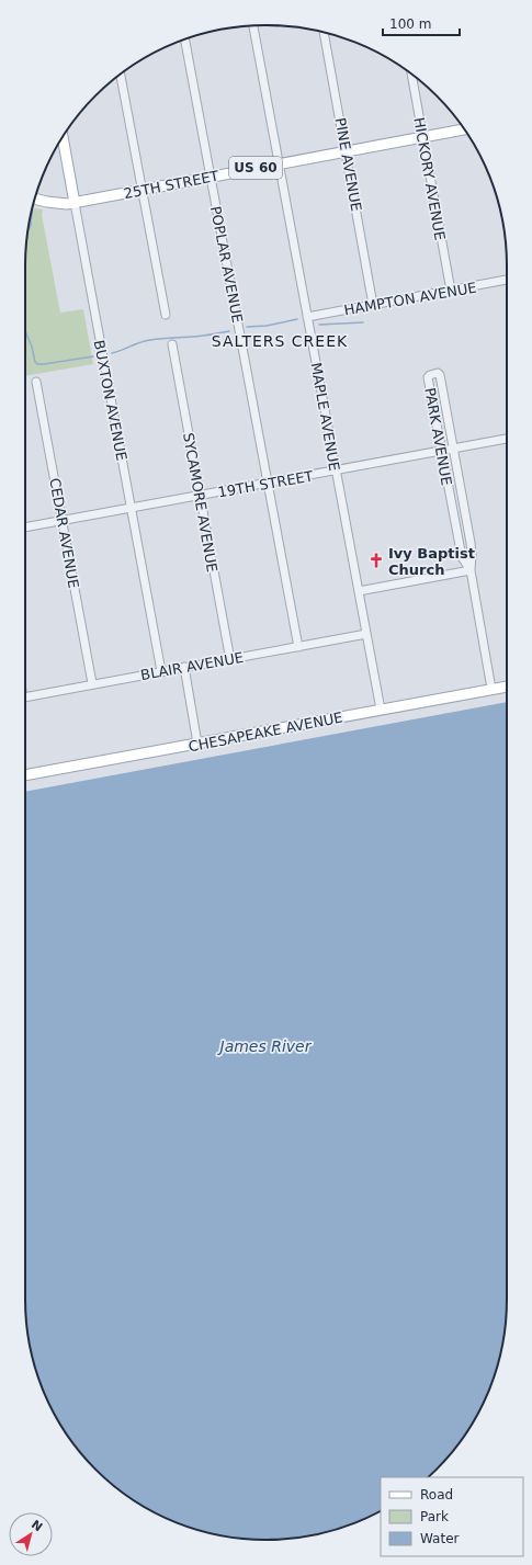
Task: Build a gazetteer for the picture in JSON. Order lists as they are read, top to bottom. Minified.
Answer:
{"streets":{"main road":["US 60","25TH STREET","BUXTON AVENUE","CHESAPEAKE AVENUE"],"street":["PINE AVENUE","HICKORY AVENUE","POPLAR AVENUE","HAMPTON AVENUE","MAPLE AVENUE","PARK AVENUE","19TH STREET","SYCAMORE AVENUE","CEDAR AVENUE","BLAIR AVENUE"]},"crossings":[["PINE AVENUE","25TH STREET"],["PINE AVENUE","HAMPTON AVENUE"],["HICKORY AVENUE","25TH STREET"],["HICKORY AVENUE","HAMPTON AVENUE"],["25TH STREET","POPLAR AVENUE"],["25TH STREET","BUXTON AVENUE"],["25TH STREET","MAPLE AVENUE"],["POPLAR AVENUE","19TH STREET"],["POPLAR AVENUE","BLAIR AVENUE"],["HAMPTON AVENUE","MAPLE AVENUE"],["BUXTON AVENUE","19TH STREET"],["BUXTON AVENUE","BLAIR AVENUE"],["MAPLE AVENUE","19TH STREET"],["MAPLE AVENUE","BLAIR AVENUE"],["MAPLE AVENUE","CHESAPEAKE AVENUE"],["PARK AVENUE","19TH STREET"],["PARK AVENUE","CHESAPEAKE AVENUE"],["19TH STREET","SYCAMORE AVENUE"],["19TH STREET","CEDAR AVENUE"],["SYCAMORE AVENUE","BLAIR AVENUE"],["CEDAR AVENUE","BLAIR AVENUE"]],"districts":["SALTERS CREEK"],"water":["James River"],"places":{"church":["Ivy Baptist Church"]},"legend":["Road","Park","Water"],"scale_bar":"100 m","north":"top right"}
